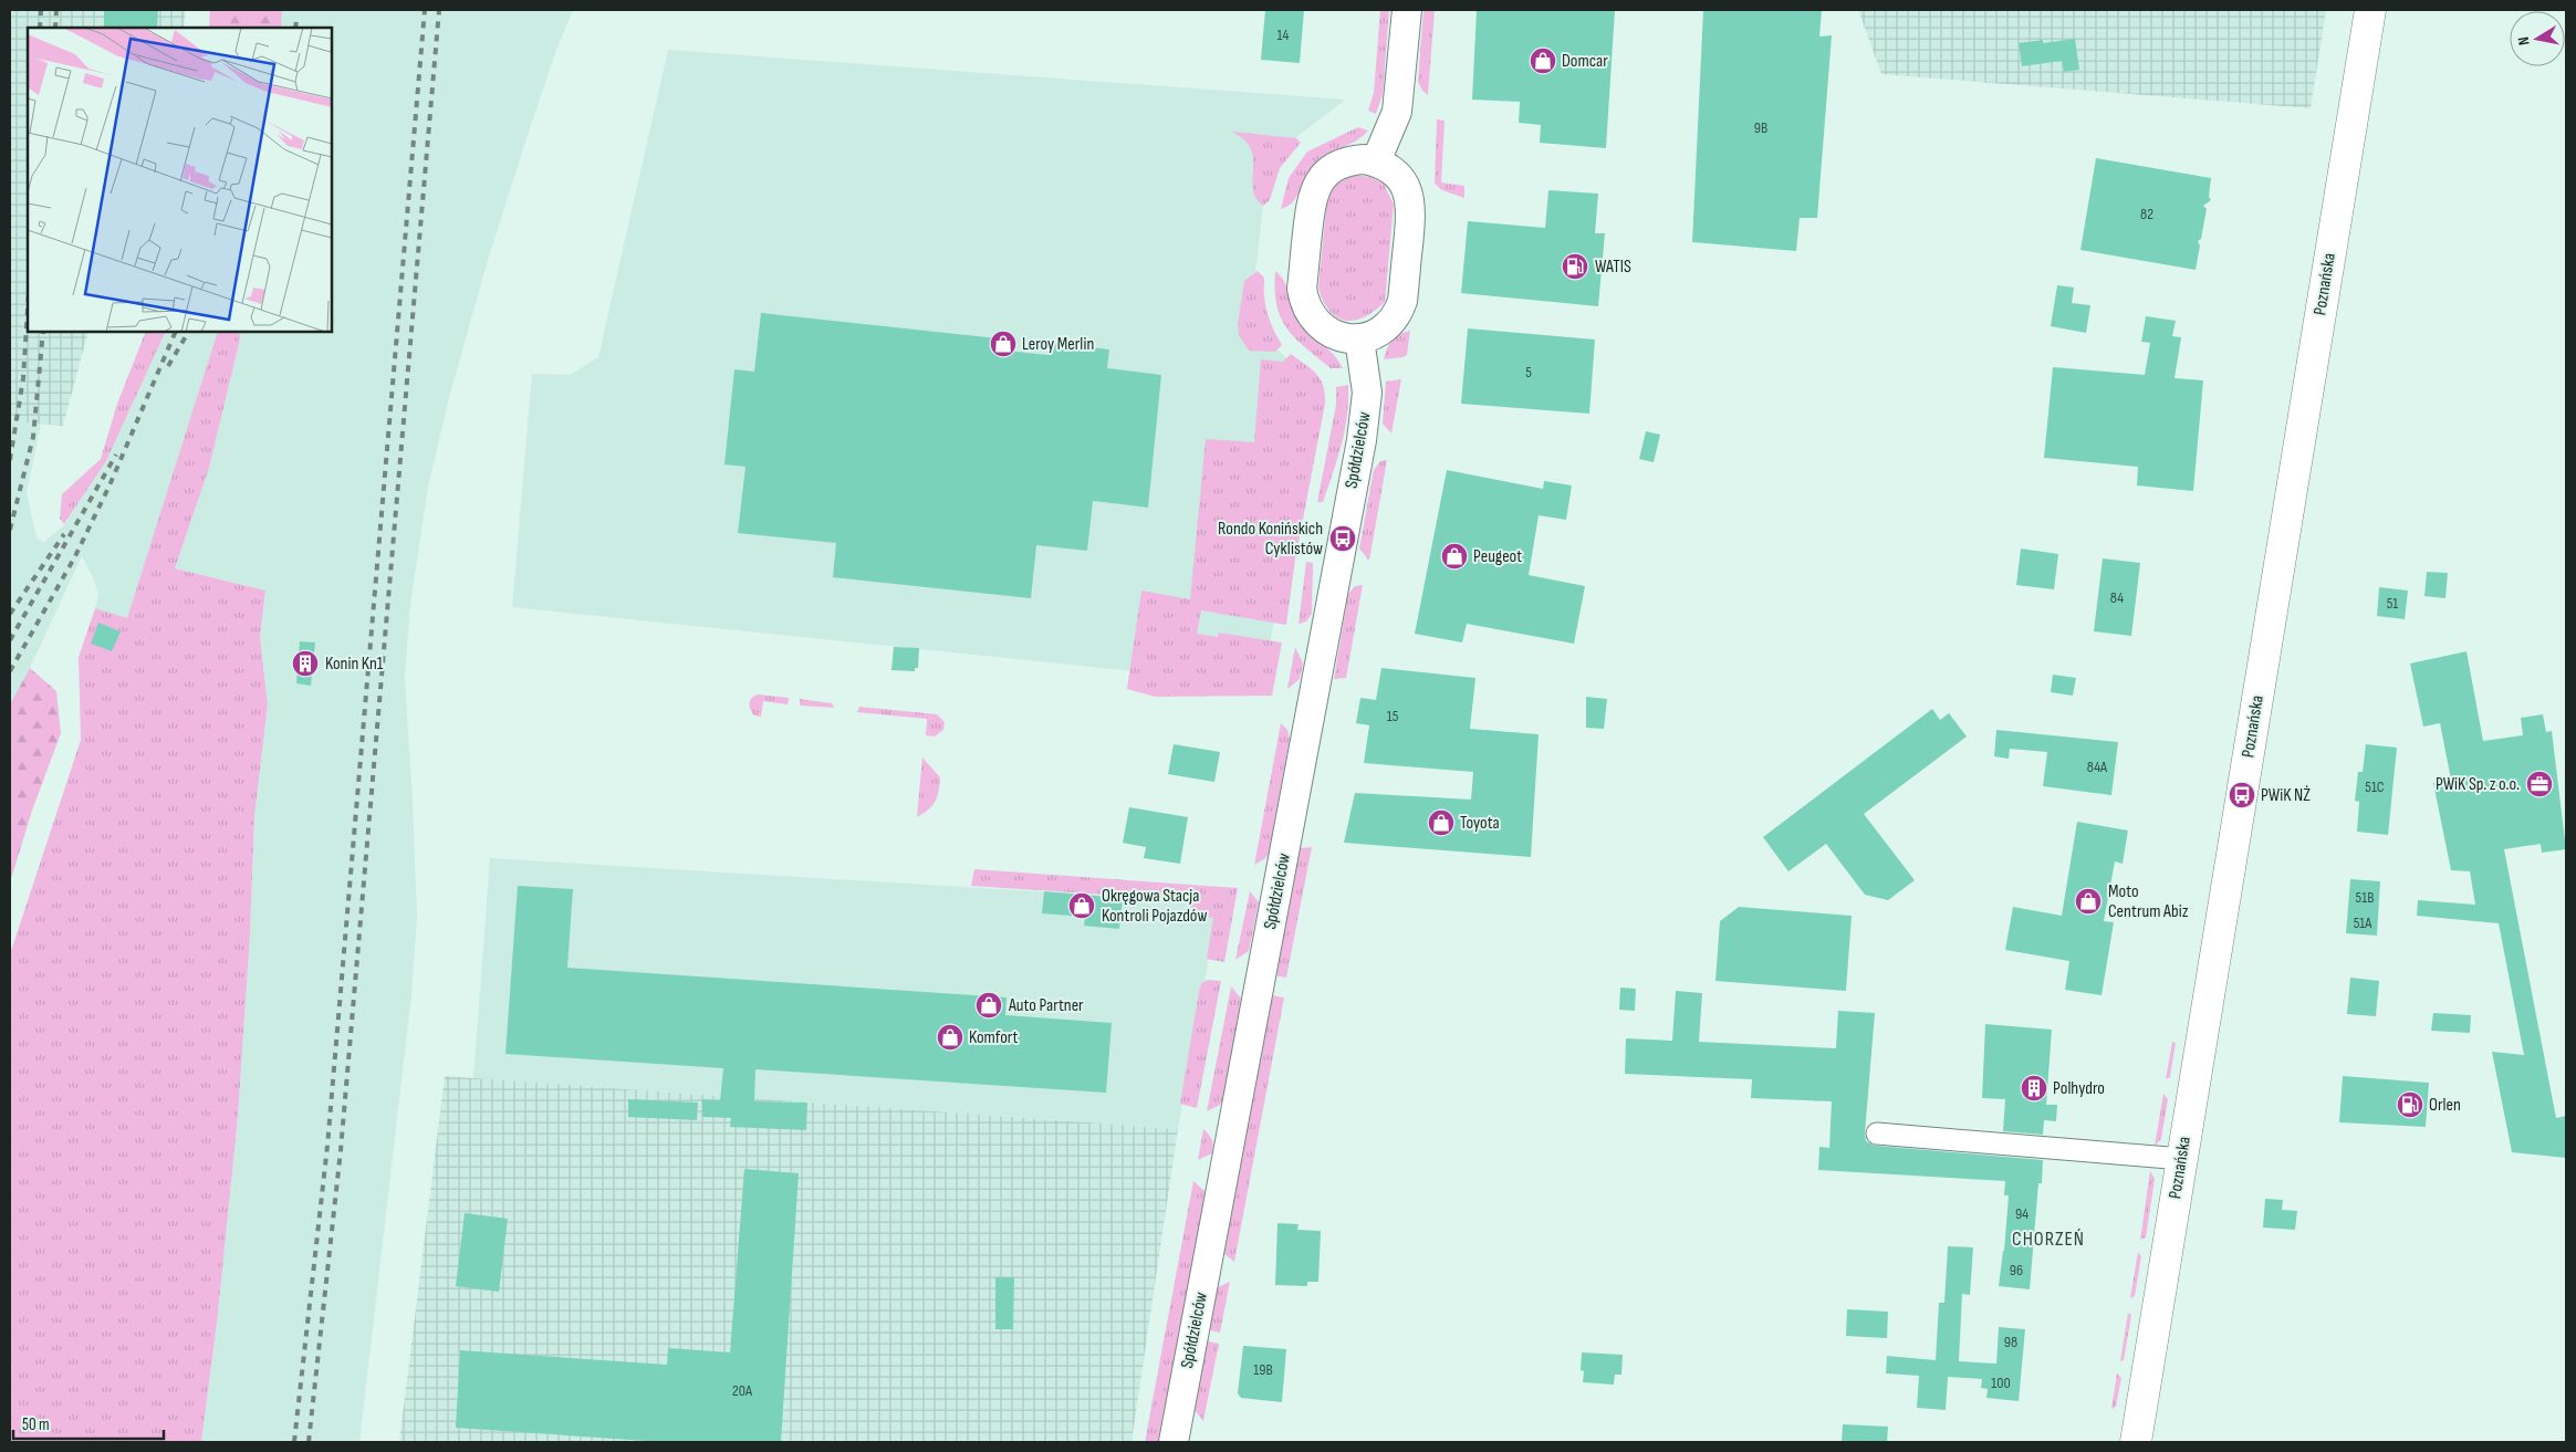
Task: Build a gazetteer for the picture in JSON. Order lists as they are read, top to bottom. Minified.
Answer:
{"streets":{"main road":["Poznańska"],"street":["Spółdzielców"]},"districts":["CHORZEŃ"],"places":{"shop":["Domcar","Leroy Merlin","Peugeot","Toyota","Moto Centrum Abiz","Okręgowa Stacja Kontroli Pojazdów","Auto Partner","Komfort"],"fuel station":["WATIS","Orlen"],"bus stop":["Rondo Konińskich Cyklistów","PWiK NŻ"],"building":["Konin Kn1","Polhydro"],"office":["PWiK Sp. z o.o."]},"house_numbers":["14","9B","82","5","84","51","15","84A","51C","51B","51A","94","96","98","19B","100","20A"],"scale_bar":"50 m","north":"left"}
